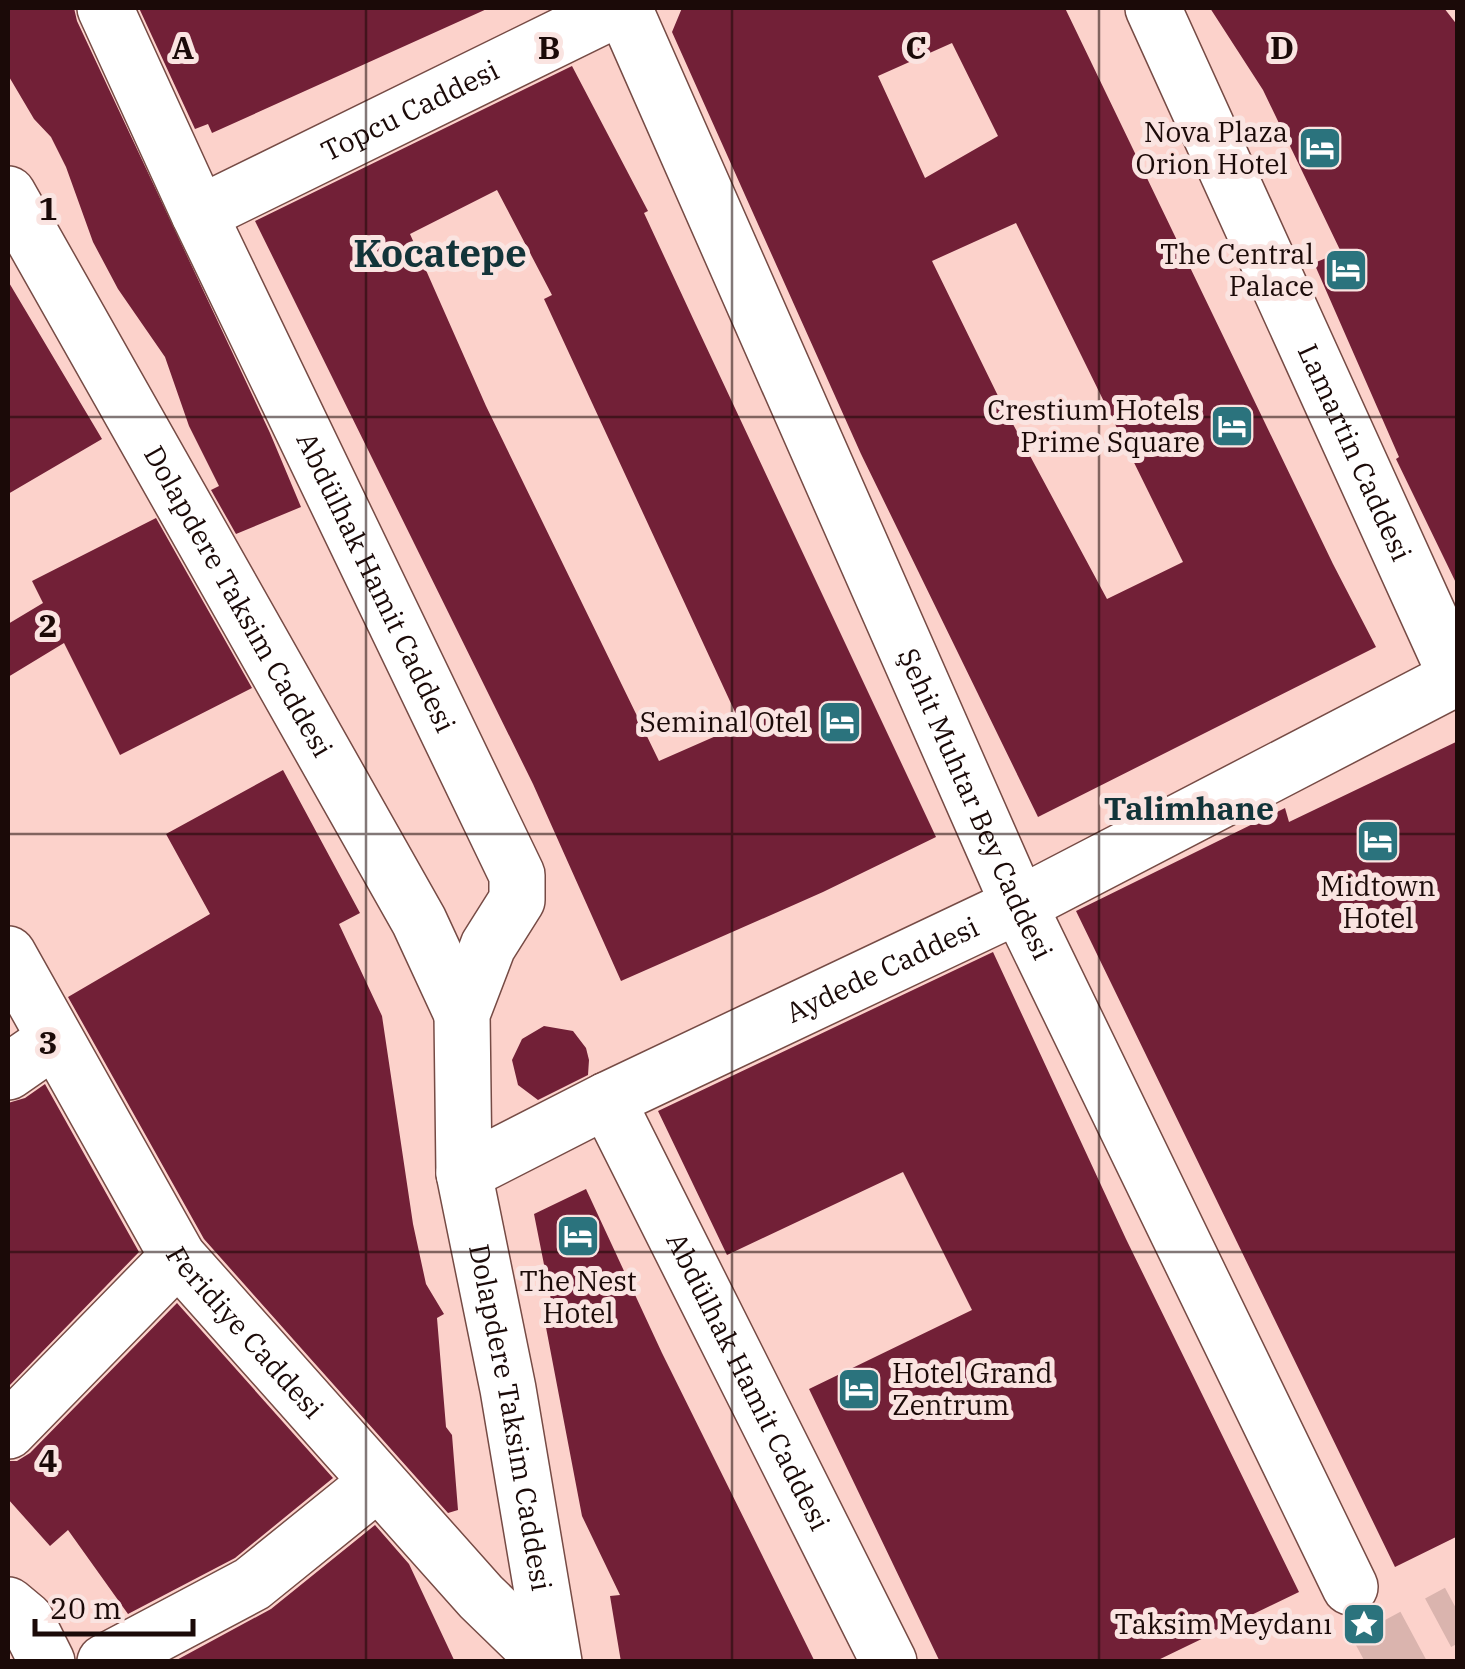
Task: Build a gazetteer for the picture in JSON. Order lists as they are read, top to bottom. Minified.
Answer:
{"streets":{"street":["Topcu Caddesi","Lamartin Caddesi","Abdülhak Hamit Caddesi","Dolapdere Taksim Caddesi","Şehit Muhtar Bey Caddesi","Aydede Caddesi","Feridiye Caddesi"]},"crossings":[["Topcu Caddesi","Abdülhak Hamit Caddesi"],["Topcu Caddesi","Şehit Muhtar Bey Caddesi"],["Lamartin Caddesi","Aydede Caddesi"],["Abdülhak Hamit Caddesi","Dolapdere Taksim Caddesi"],["Abdülhak Hamit Caddesi","Aydede Caddesi"],["Dolapdere Taksim Caddesi","Aydede Caddesi"],["Dolapdere Taksim Caddesi","Feridiye Caddesi"],["Şehit Muhtar Bey Caddesi","Aydede Caddesi"]],"districts":["Kocatepe","Talimhane"],"places":{"hotel":["Nova Plaza Orion Hotel","The Central Palace","Crestium Hotels Prime Square","Seminal Otel","Midtown Hotel","The Nest Hotel","Hotel Grand Zentrum"],"place":["Taksim Meydanı"]},"scale_bar":"20 m","grid":{"columns":["A","B","C","D"],"rows":["1","2","3","4"]}}
